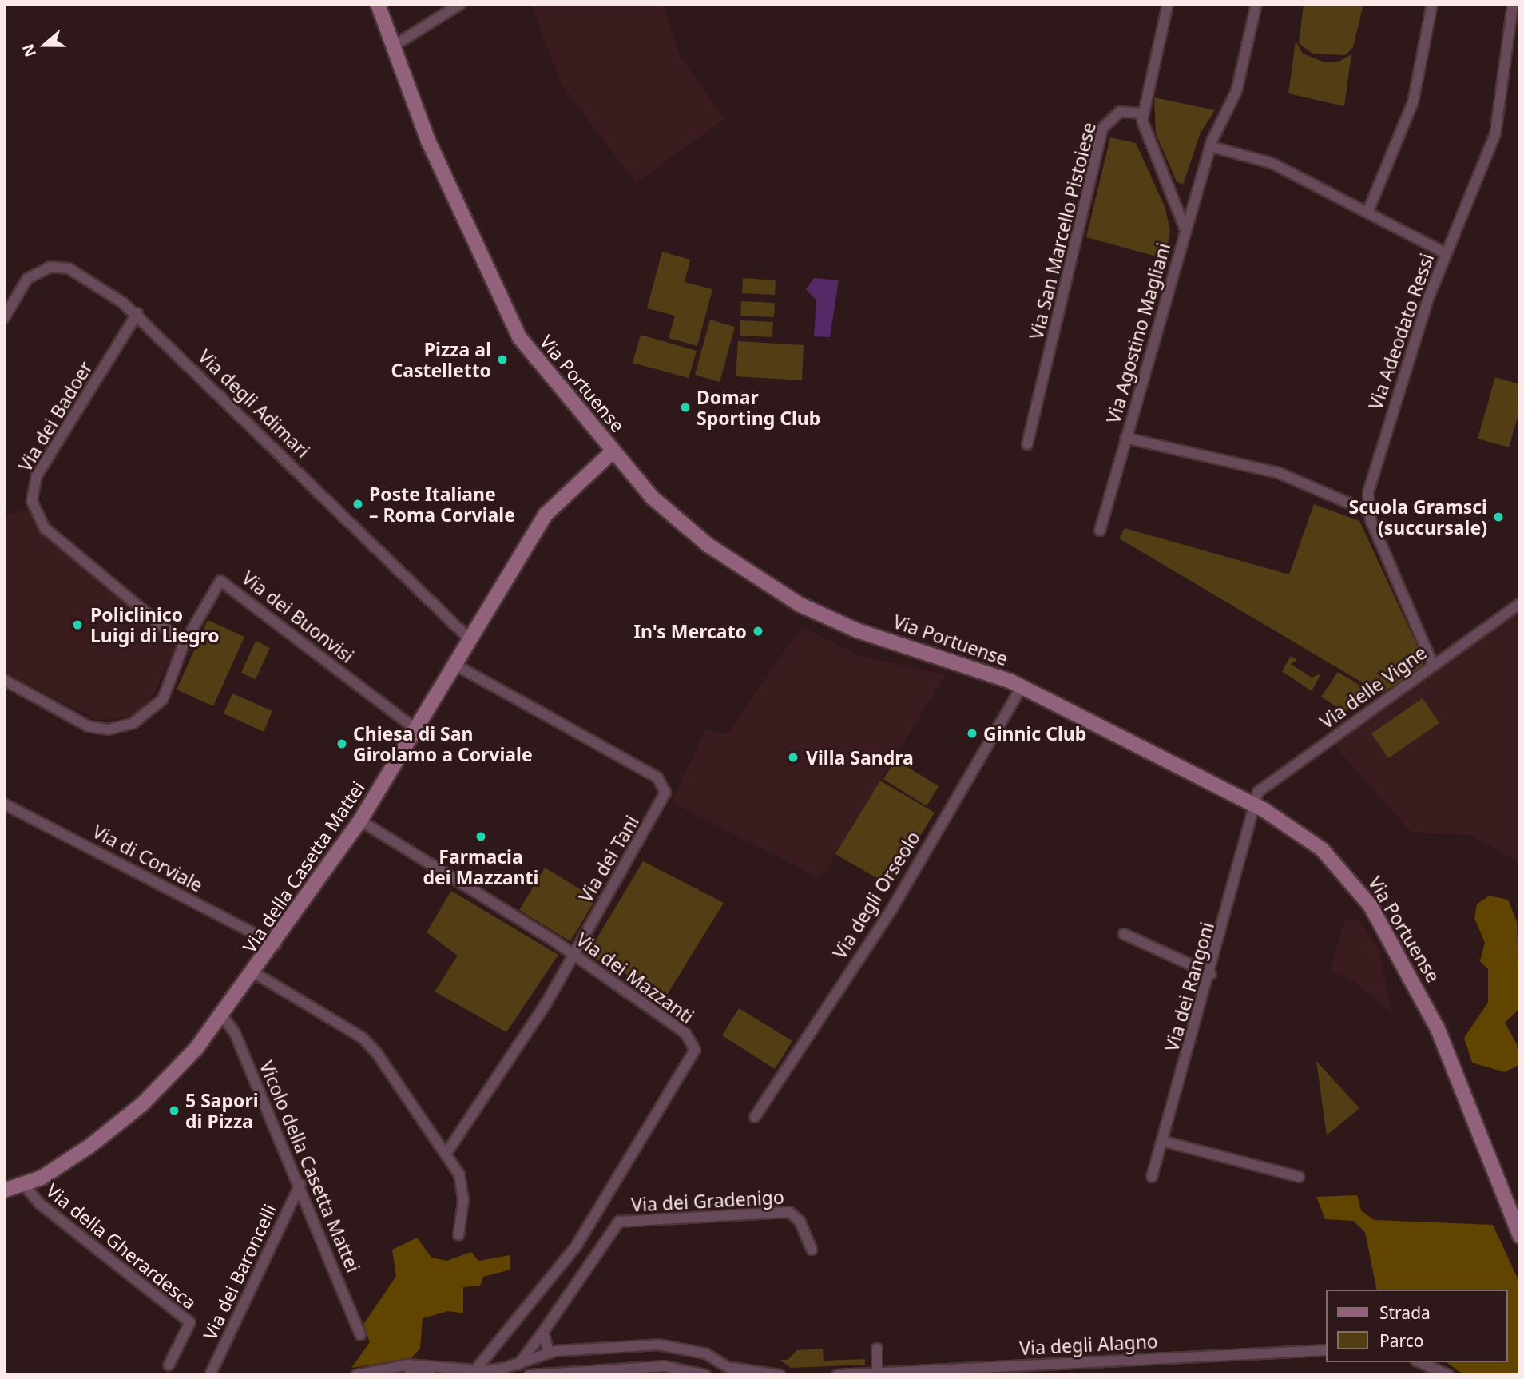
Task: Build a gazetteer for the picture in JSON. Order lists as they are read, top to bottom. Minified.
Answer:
{"streets":{"main road":["Via Portuense","Via della Casetta Mattei"],"street":["Via San Marcello Pistoiese","Via Adeodato Ressi","Via Agostino Magliani","Via degli Adimari","Via dei Badoer","Via dei Buonvisi","Via delle Vigne","Via di Corviale","Via dei Tani","Via degli Orseolo","Via dei Mazzanti","Via dei Rangoni","Vicolo della Casetta Mattei","Via dei Gradenigo","Via della Gherardesca","Via dei Baroncelli","Via degli Alagno"]},"crossings":[["Via Adeodato Ressi","Via delle Vigne"],["Via Portuense","Via delle Vigne"],["Via Portuense","Via della Casetta Mattei"],["Via Portuense","Via degli Orseolo"],["Via Portuense","Via dei Rangoni"],["Via degli Adimari","Via dei Badoer"],["Via degli Adimari","Via della Casetta Mattei"],["Via dei Badoer","Via dei Buonvisi"],["Via dei Buonvisi","Via della Casetta Mattei"],["Via delle Vigne","Via dei Rangoni"],["Via di Corviale","Via della Casetta Mattei"],["Via dei Tani","Via della Casetta Mattei"],["Via dei Tani","Via dei Mazzanti"],["Via della Casetta Mattei","Via dei Mazzanti"],["Via della Casetta Mattei","Vicolo della Casetta Mattei"],["Via della Casetta Mattei","Via della Gherardesca"],["Vicolo della Casetta Mattei","Via dei Baroncelli"]],"places":["Pizza al Castelletto","Domar Sporting Club","Poste Italiane – Roma Corviale","Scuola Gramsci (succursale)","Policlinico Luigi di Liegro","In's Mercato","Ginnic Club","Chiesa di San Girolamo a Corviale","Villa Sandra","Farmacia dei Mazzanti","5 Sapori di Pizza"],"legend":["Strada","Parco"],"north":"left"}
